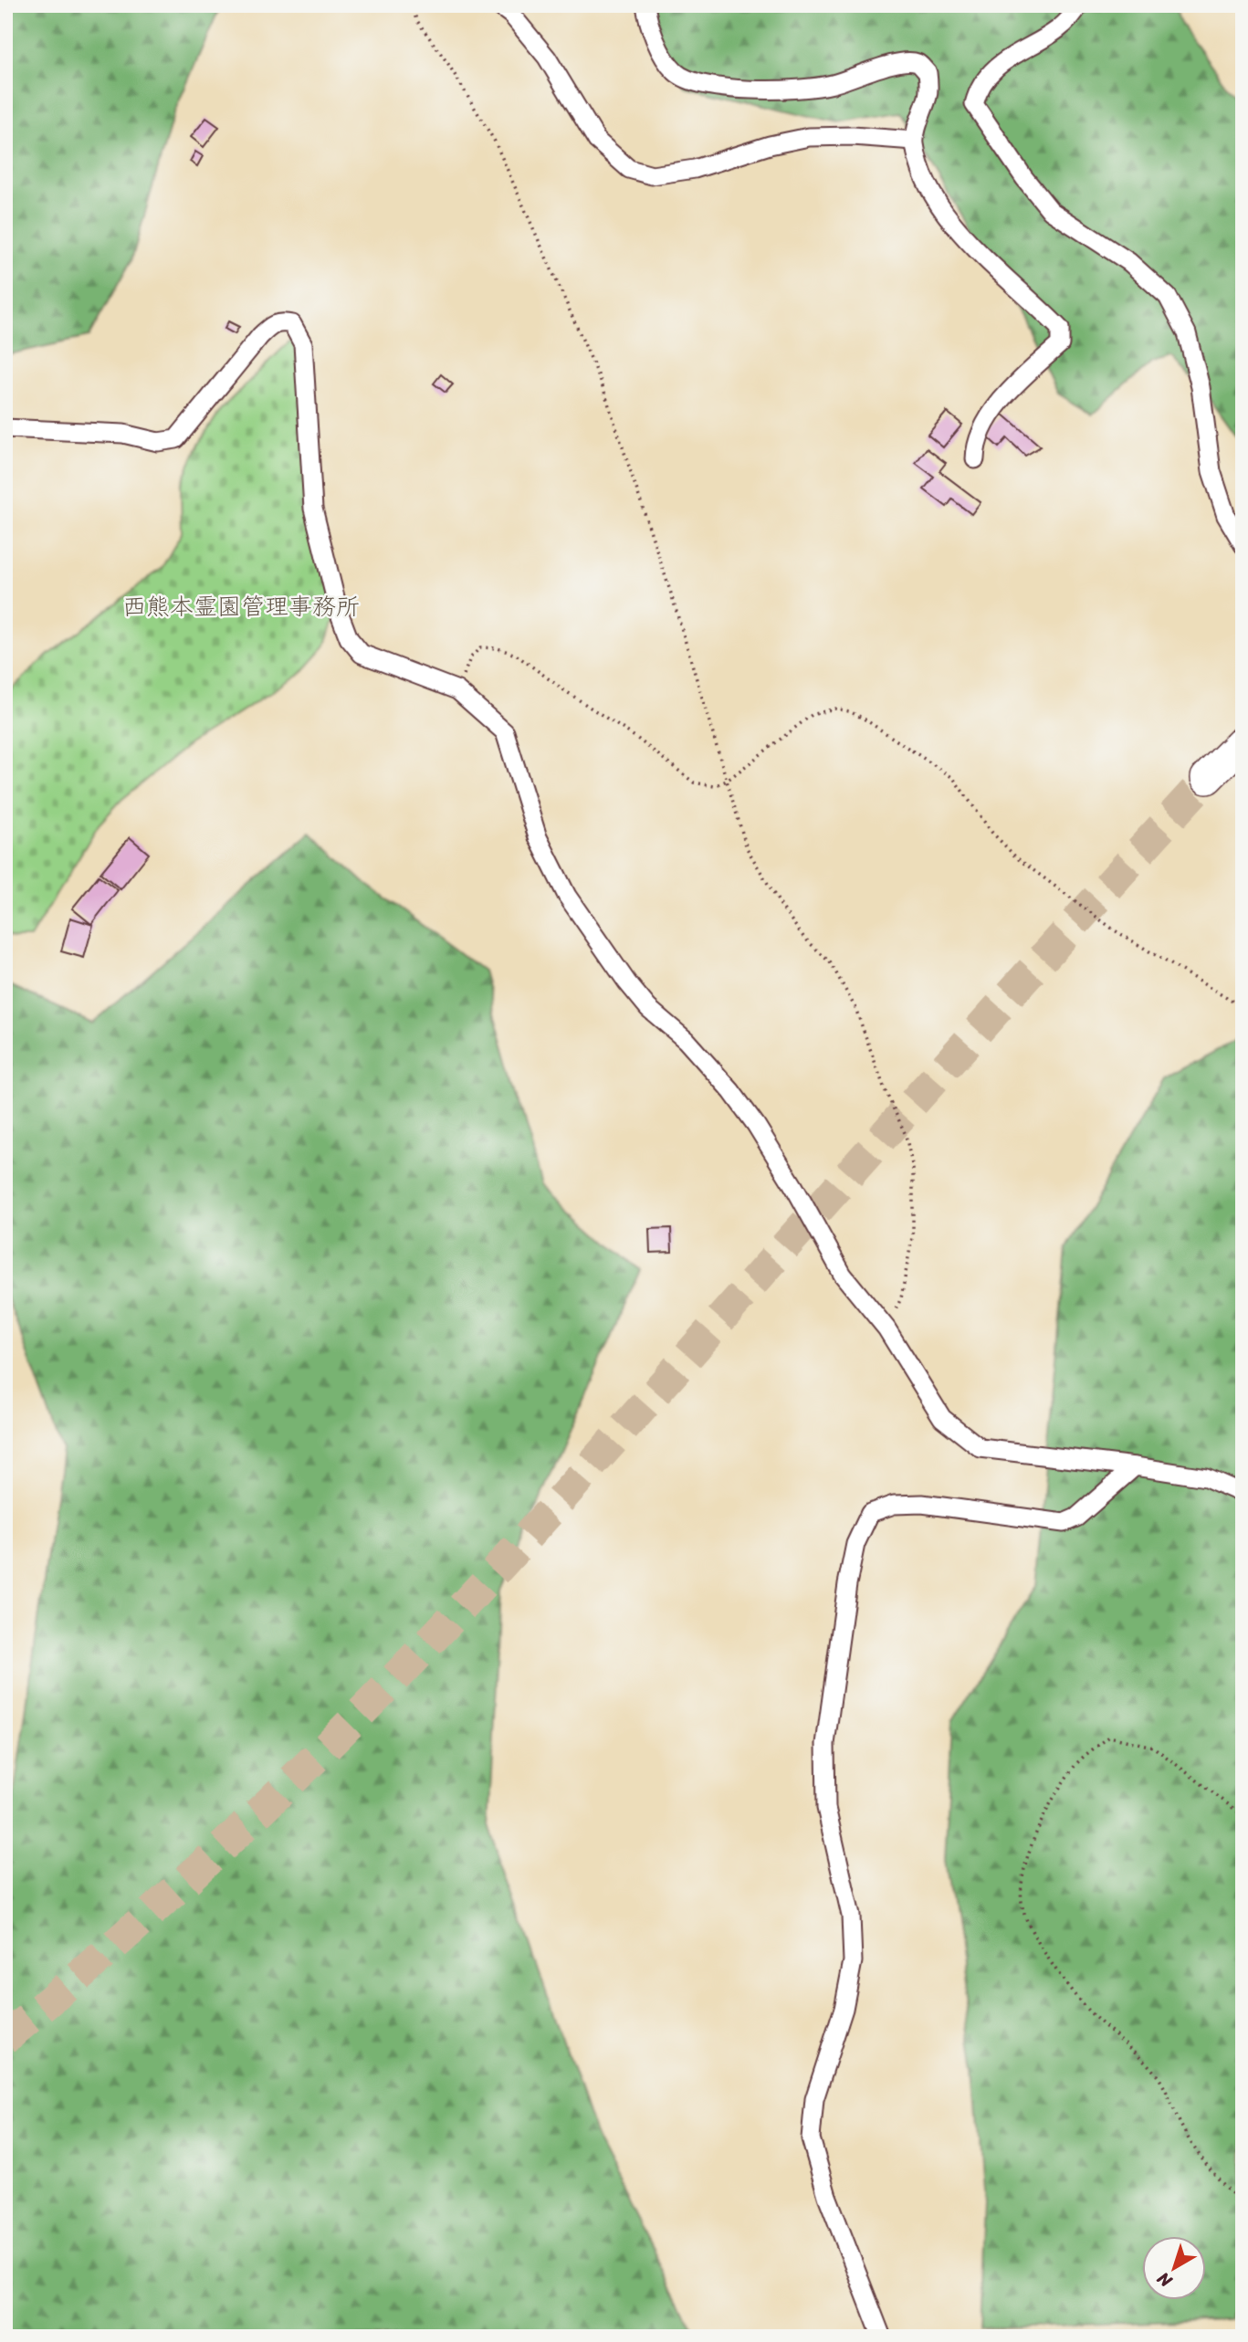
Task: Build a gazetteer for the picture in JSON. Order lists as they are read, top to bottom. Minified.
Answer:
{"parks":["西熊本霊園管理事務所"],"north":"bottom left"}
